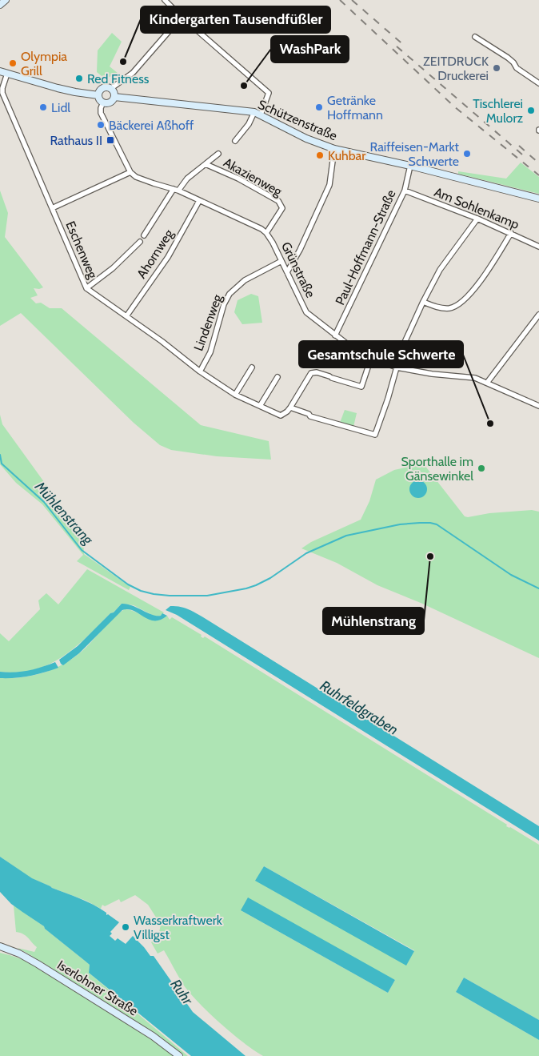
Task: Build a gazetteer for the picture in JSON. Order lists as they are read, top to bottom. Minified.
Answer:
{"streets":{"main road":["Schützenstraße","Iserlohner Straße"],"street":["Akazienweg","Am Sohlenkamp","Paul-Hoffmann-Straße","Eschenweg","Ahornweg","Grünstraße","Lindenweg"]},"crossings":[["Schützenstraße","Paul-Hoffmann-Straße"],["Akazienweg","Grünstraße"],["Am Sohlenkamp","Paul-Hoffmann-Straße"],["Paul-Hoffmann-Straße","Grünstraße"],["Eschenweg","Ahornweg"],["Eschenweg","Lindenweg"],["Ahornweg","Grünstraße"],["Grünstraße","Lindenweg"]],"water":["Mühlenstrang","Ruhrfeldgraben","Ruhr"],"places":{"other":["Kindergarten Tausendfüßler","Olympia Grill","ZEITDRUCK Druckerei","Red Fitness","WashPark","Lidl","Getränke Hoffmann","Tischlerei Mulorz","Bäckerei Aßhoff","Raiffeisen-Markt Schwerte","Kuhbar","Gesamtschule Schwerte","Sporthalle im Gänsewinkel","Mühlenstrang","Wasserkraftwerk Villigst"],"transit":["Rathaus II"]}}
